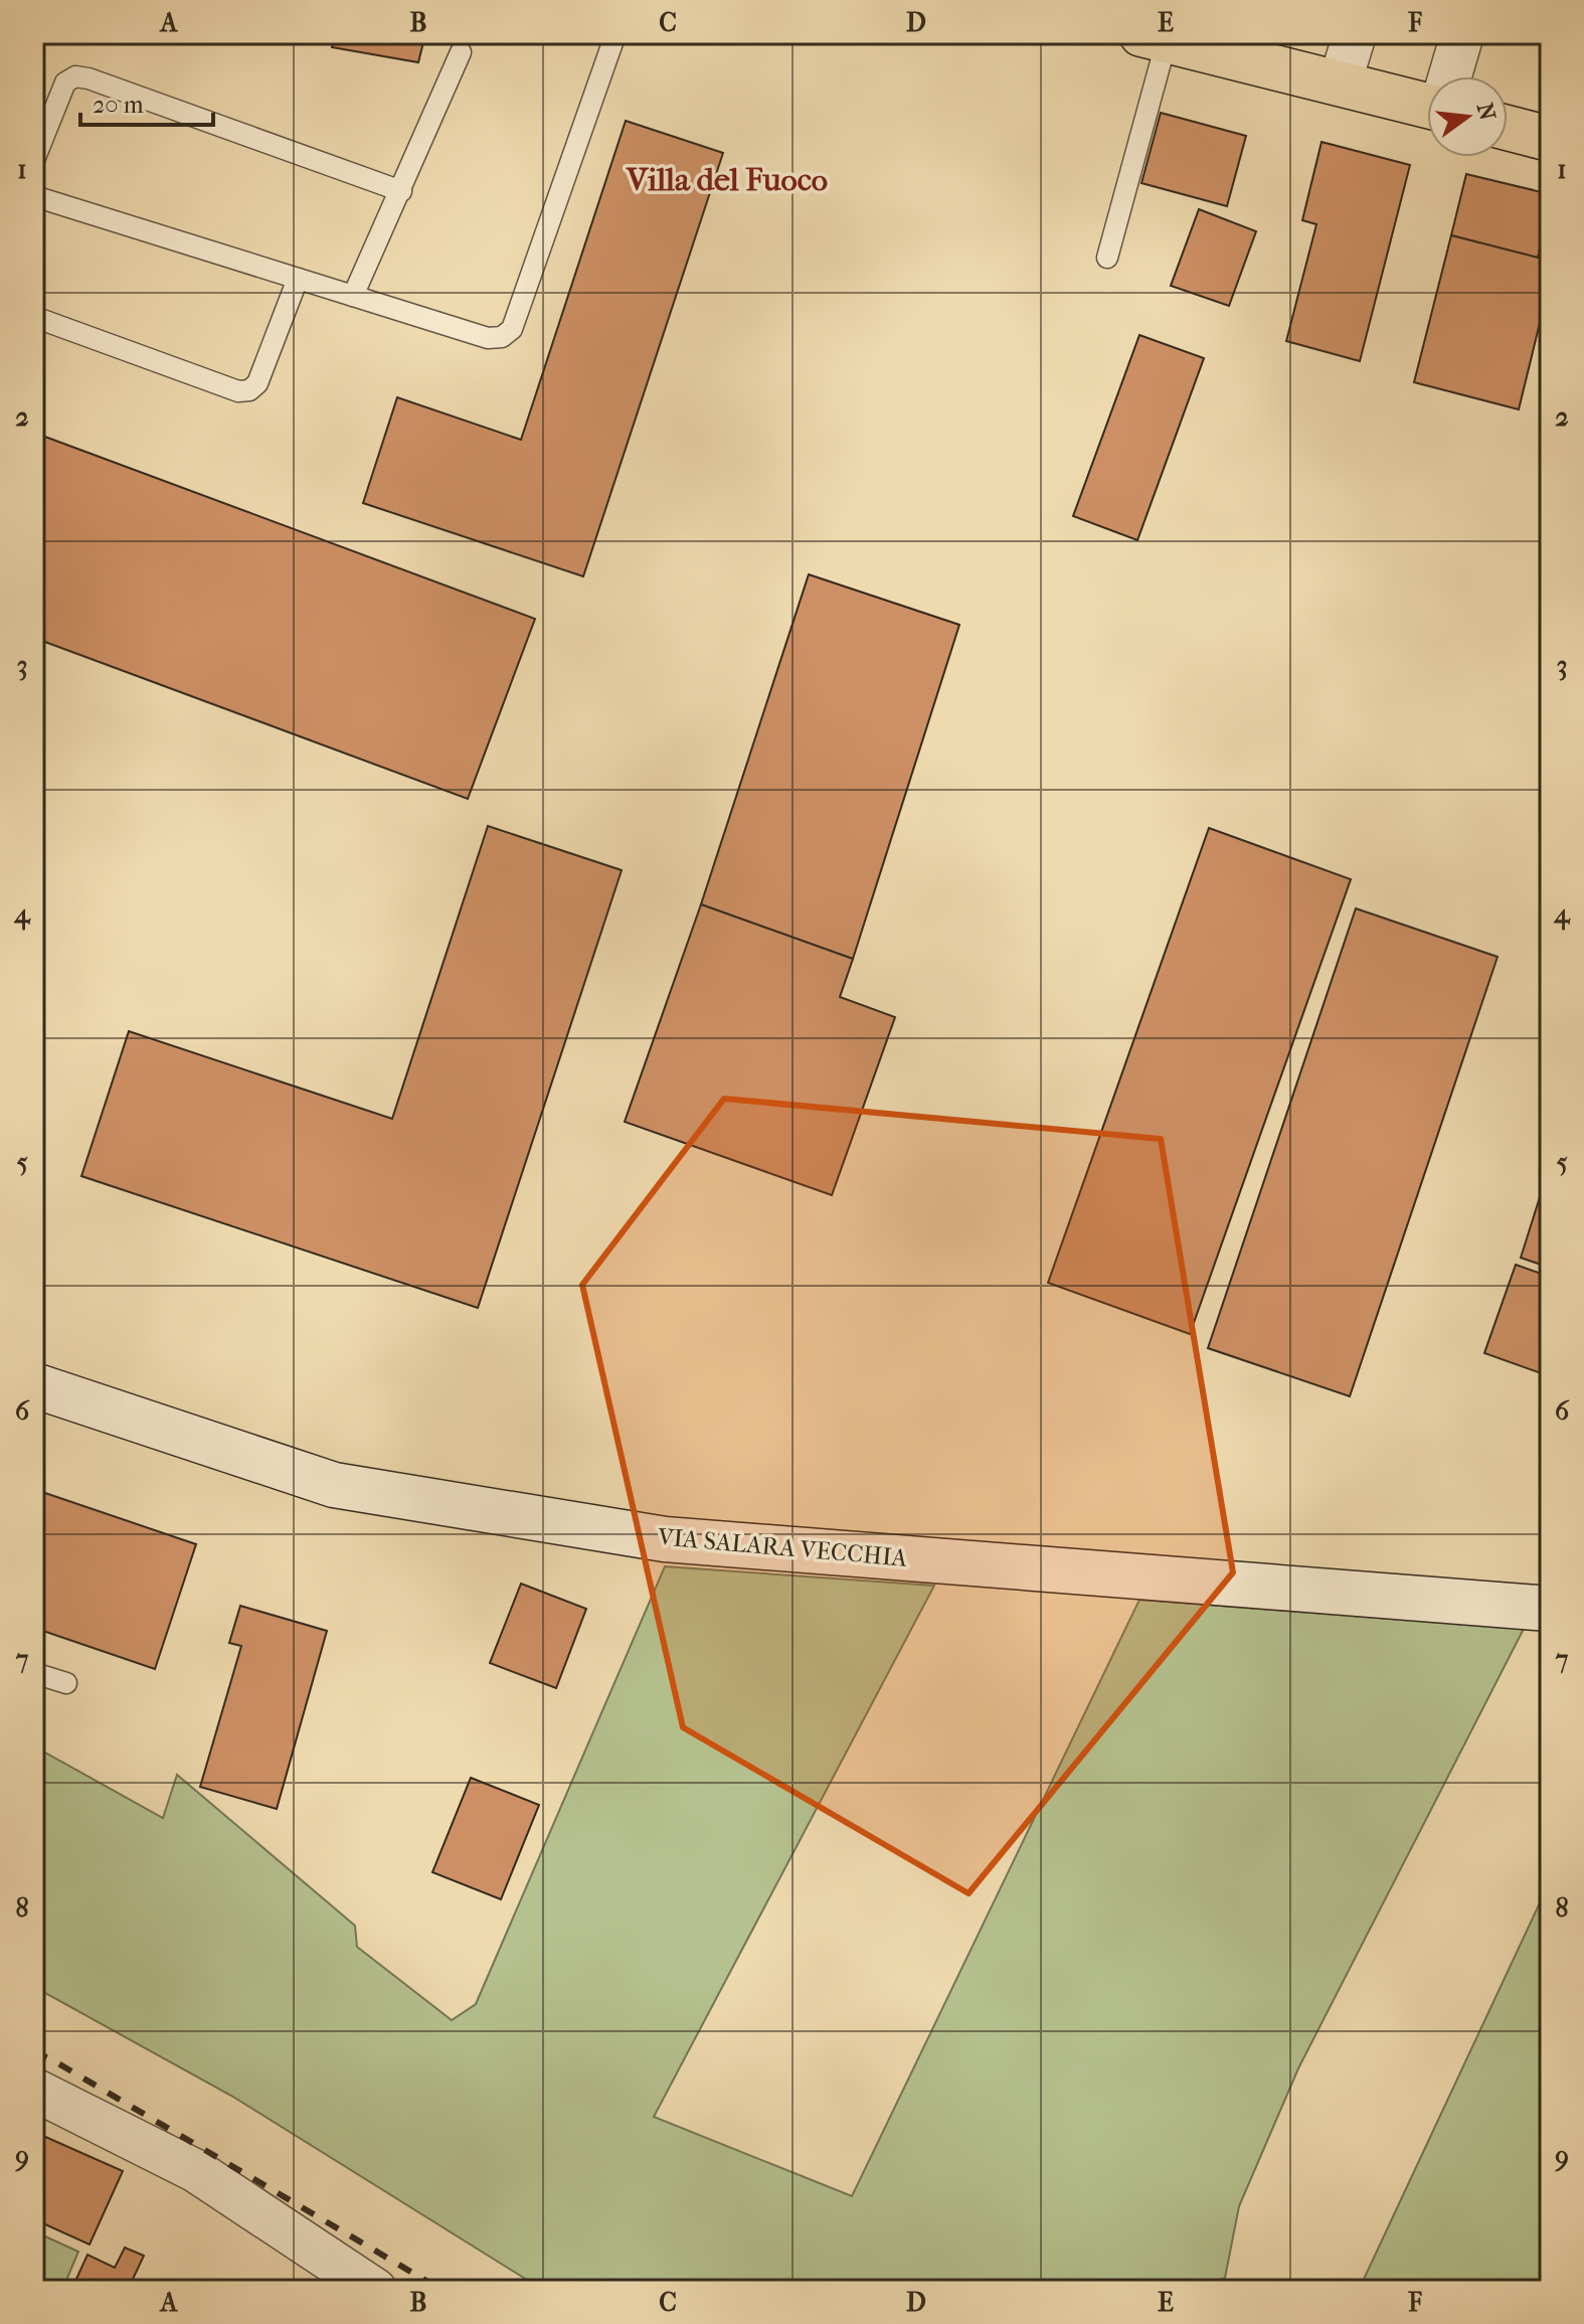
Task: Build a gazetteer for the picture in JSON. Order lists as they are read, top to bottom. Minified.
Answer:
{"streets":{"street":["VIA SALARA VECCHIA"]},"districts":["Villa del Fuoco"],"scale_bar":"20 m","north":"right","grid":{"columns":["A","B","C","D","E","F"],"rows":["1","2","3","4","5","6","7","8","9"]}}
